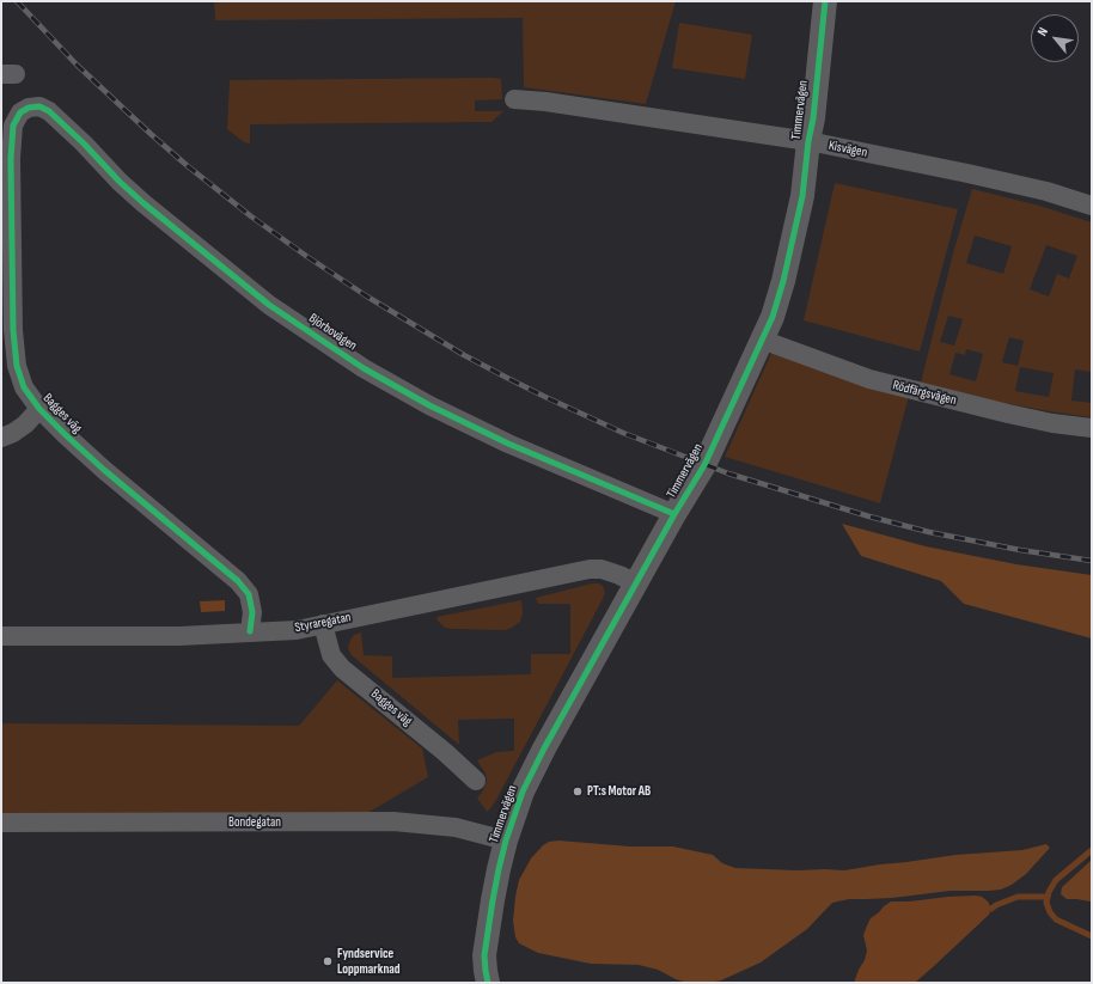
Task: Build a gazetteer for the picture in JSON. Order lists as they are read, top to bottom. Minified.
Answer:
{"streets":{"street":["Timmervägen","Kisvägen","Björbovägen","Rödfärgsvägen","Bagges väg","Styraregatan","Bondegatan"]},"crossings":[["Timmervägen","Kisvägen"],["Timmervägen","Björbovägen"],["Timmervägen","Rödfärgsvägen"],["Timmervägen","Styraregatan"],["Timmervägen","Bondegatan"],["Björbovägen","Bagges väg"],["Bagges väg","Styraregatan"]],"places":["PT:s Motor AB","Fyndservice Loppmarknad"],"north":"top left"}
